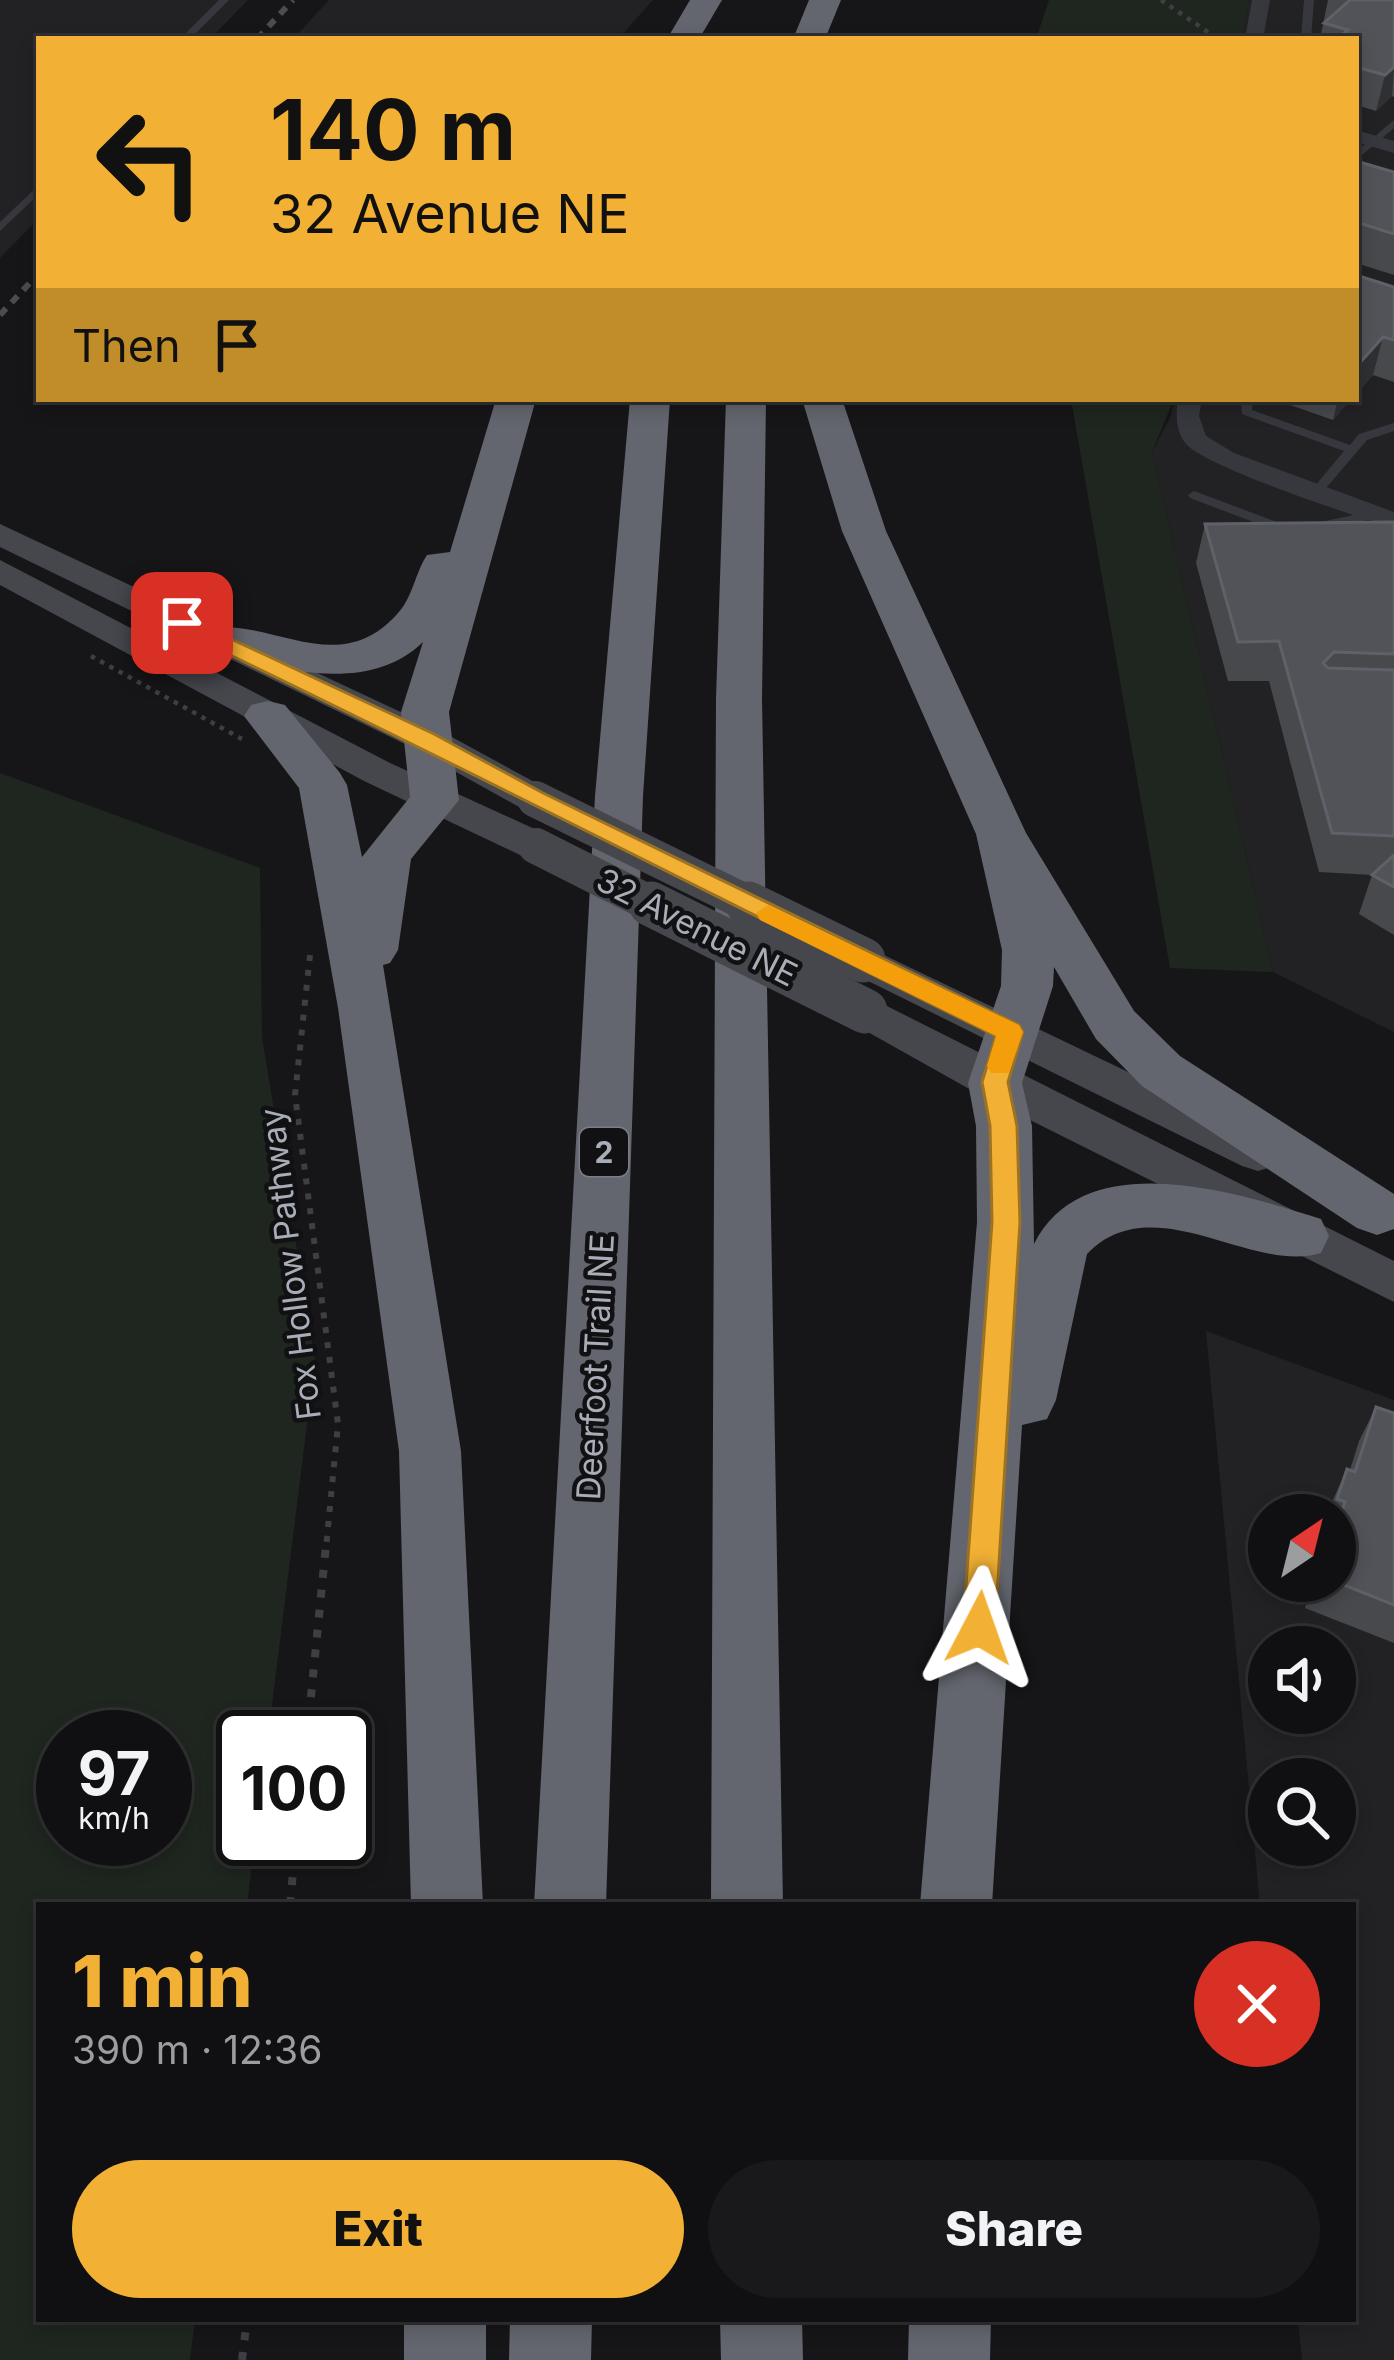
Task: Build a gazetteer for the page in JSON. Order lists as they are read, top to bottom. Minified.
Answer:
{"streets":{"highway":["2","Deerfoot Trail NE"],"main road":["32 Avenue NE"],"path":["Fox Hollow Pathway"]},"north":"top right","page":{"turn":["140 m","32 Avenue NE"],"then":"Then","speed":"97 km/h","limit":"100","heading":["1 min","390 m · 12:36"],"buttons":["Exit","Share"]}}
